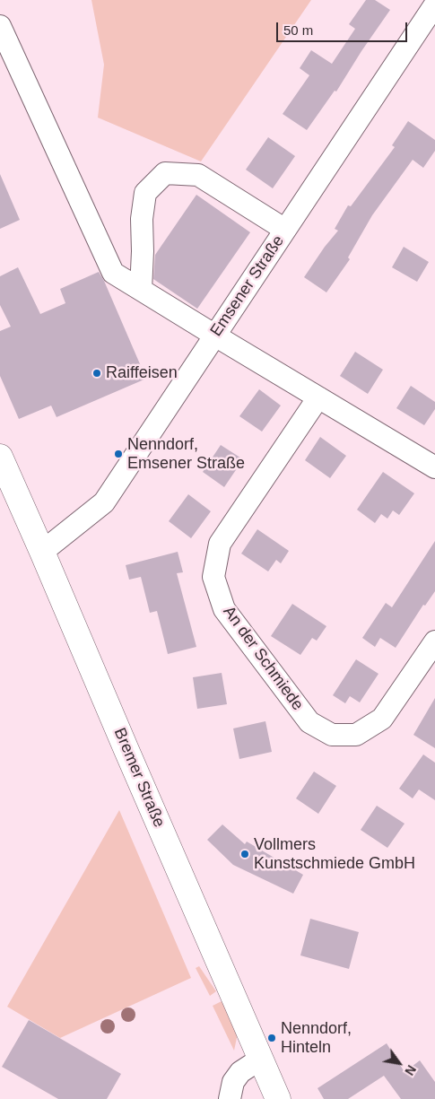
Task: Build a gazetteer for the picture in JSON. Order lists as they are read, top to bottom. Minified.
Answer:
{"streets":{"main road":["Bremer Straße"],"street":["Emsener Straße","An der Schmiede"]},"crossings":[["Emsener Straße","Bremer Straße"]],"places":["Raiffeisen","Nenndorf, Emsener Straße","Vollmers Kunstschmiede GmbH","Nenndorf, Hinteln"],"scale_bar":"50 m","north":"bottom right"}
